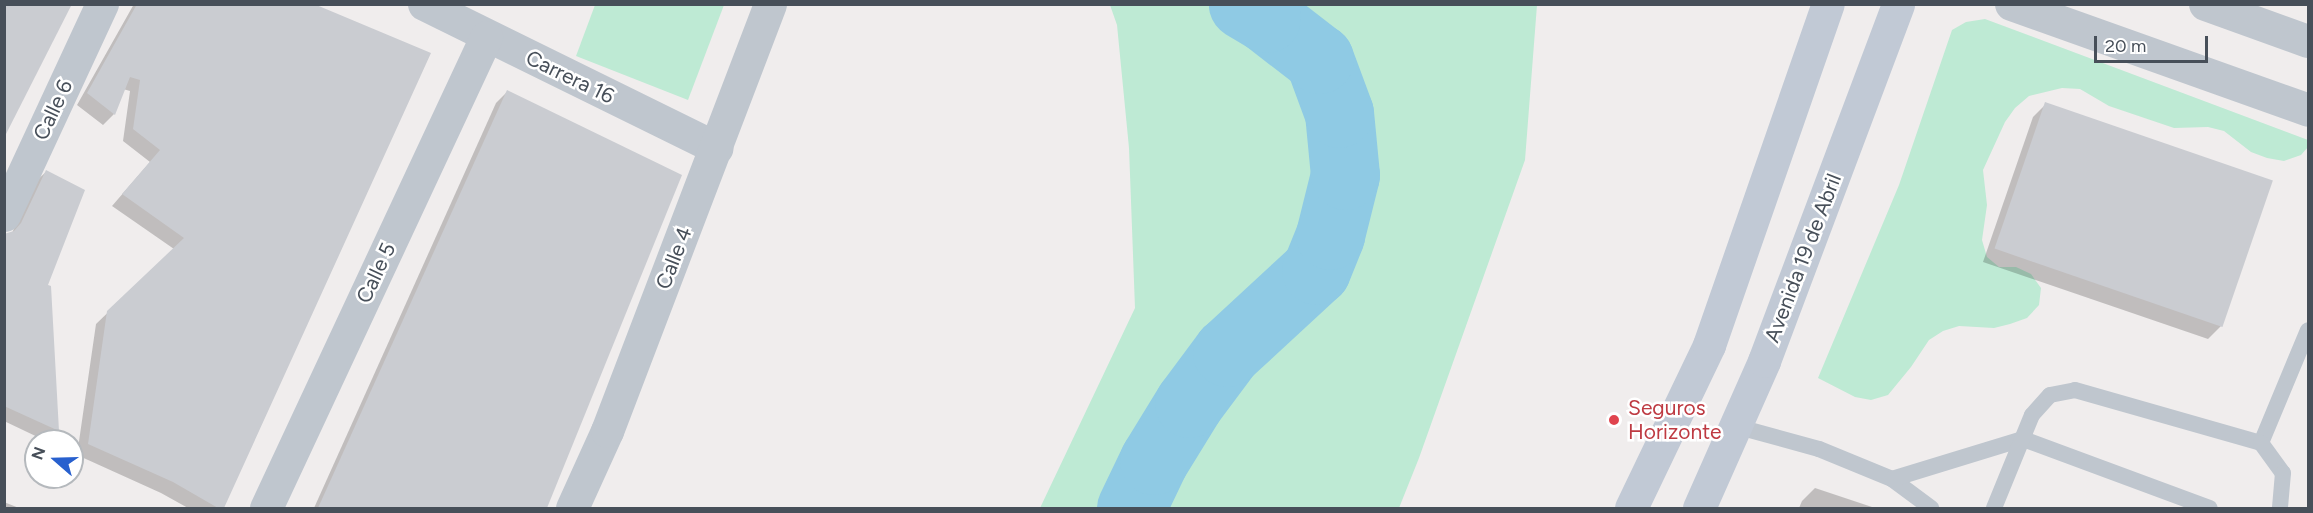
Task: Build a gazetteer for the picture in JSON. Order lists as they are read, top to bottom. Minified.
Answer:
{"streets":{"street":["Carrera 16","Calle 6","Calle 4","Avenida 19 de Abril","Calle 5"]},"crossings":[["Carrera 16","Calle 4"],["Carrera 16","Calle 5"]],"places":["Seguros Horizonte"],"scale_bar":"20 m","north":"left"}
